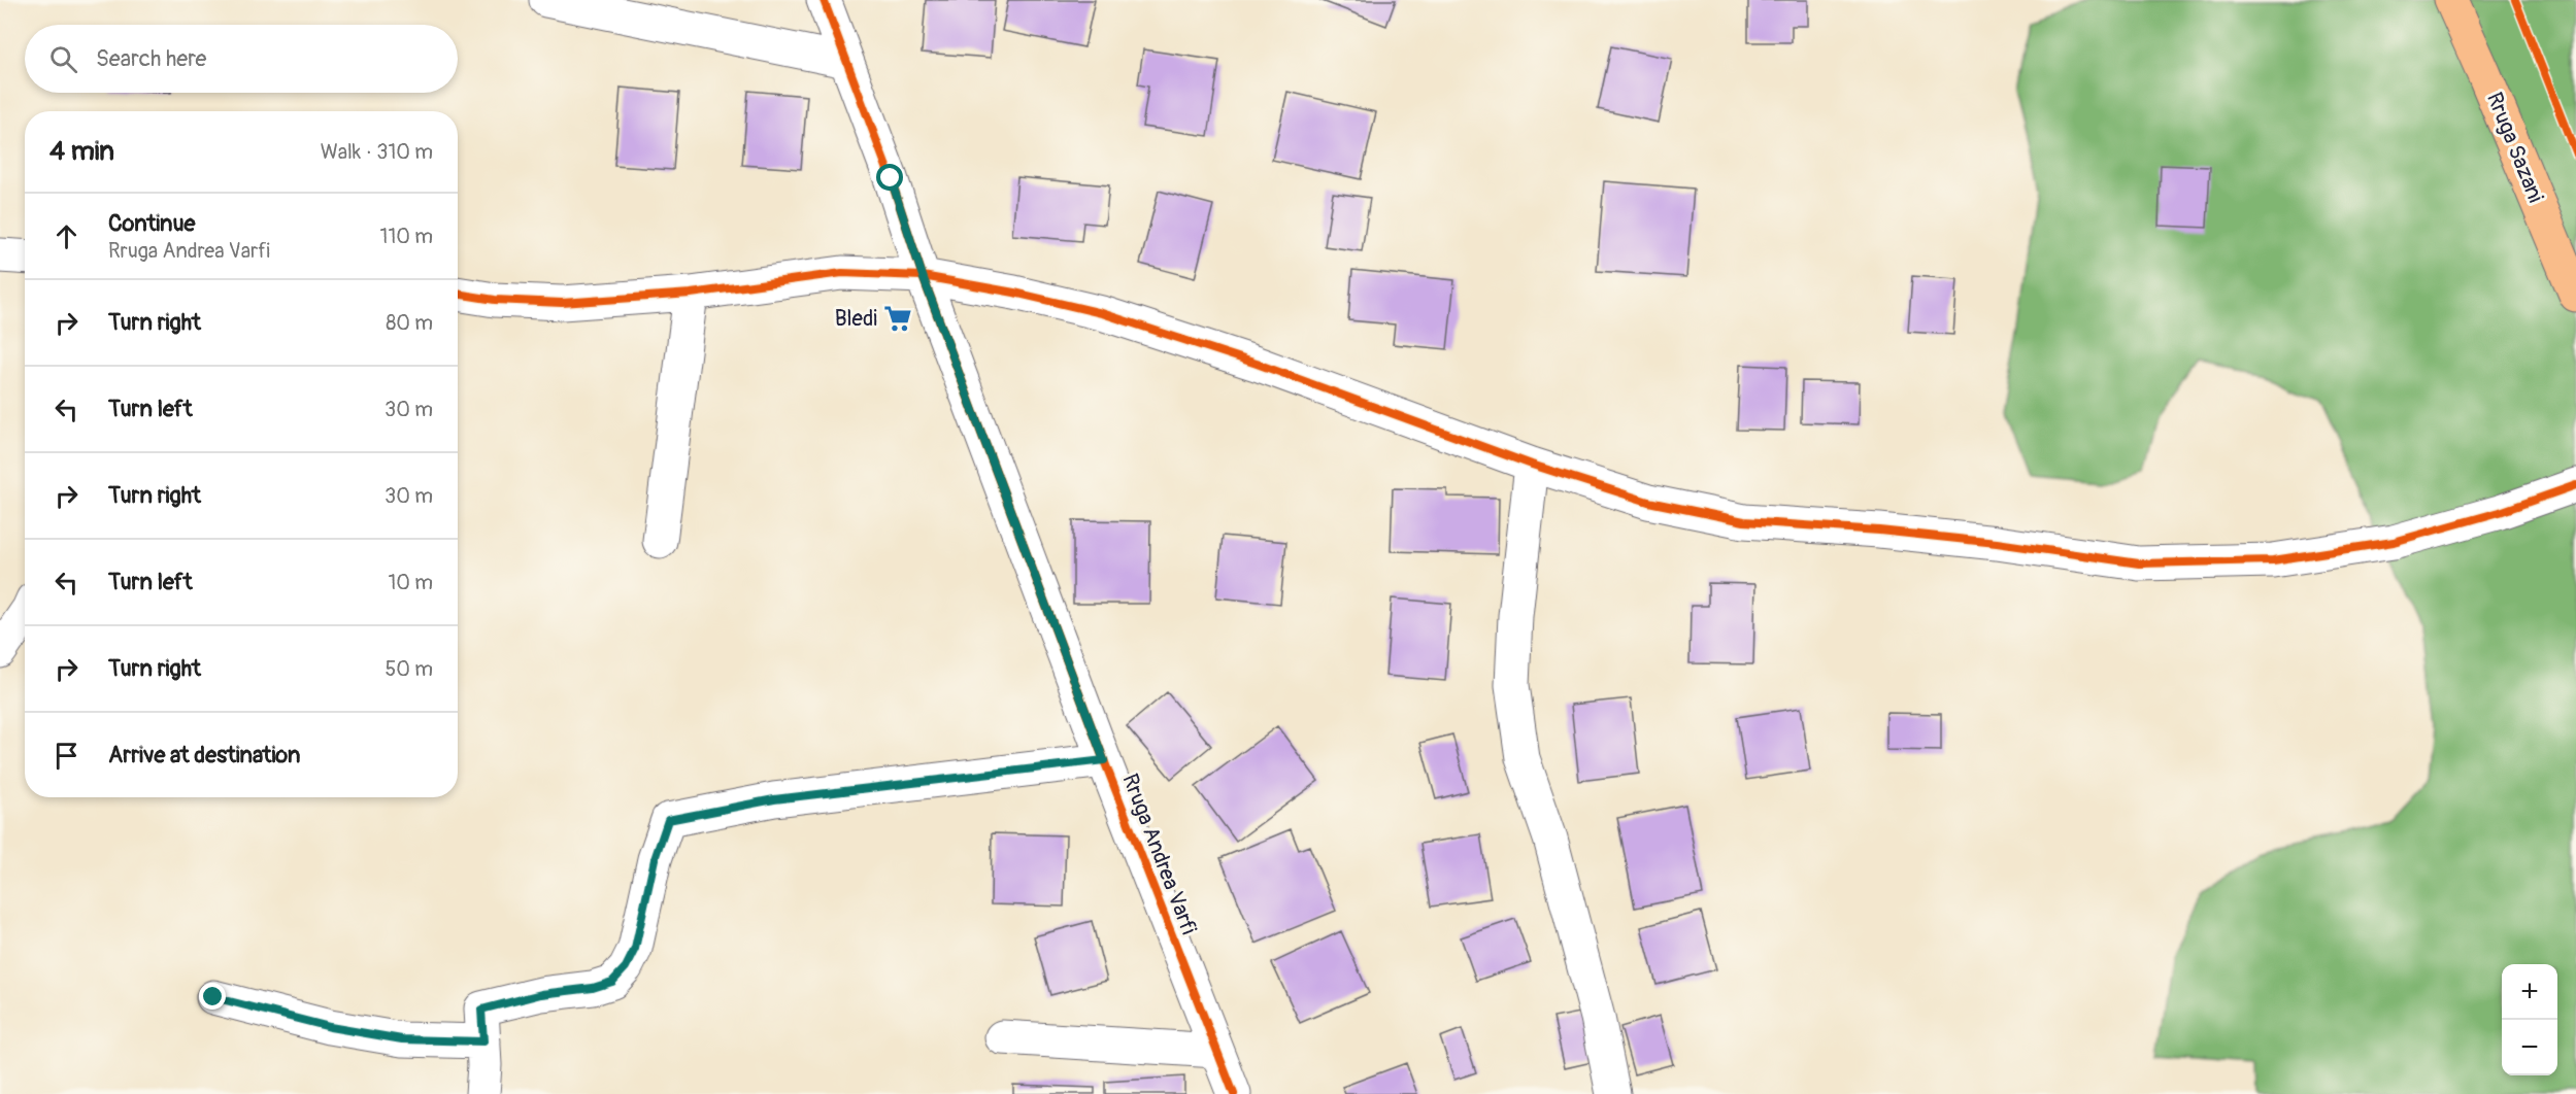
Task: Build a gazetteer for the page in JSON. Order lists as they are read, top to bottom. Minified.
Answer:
{"streets":{"main road":["Rruga Sazani"],"street":["Rruga Andrea Varfi"]},"places":{"supermarket":["Bledi"]},"page":{"search":"Search here","heading":["4 min","Walk · 310 m"],"list":[["Continue","Rruga Andrea Varfi","110 m"],["Turn right","80 m"],["Turn left","30 m"],["Turn right","30 m"],["Turn left","10 m"],["Turn right","50 m"],"Arrive at destination"],"map_buttons":["+","−"]}}
